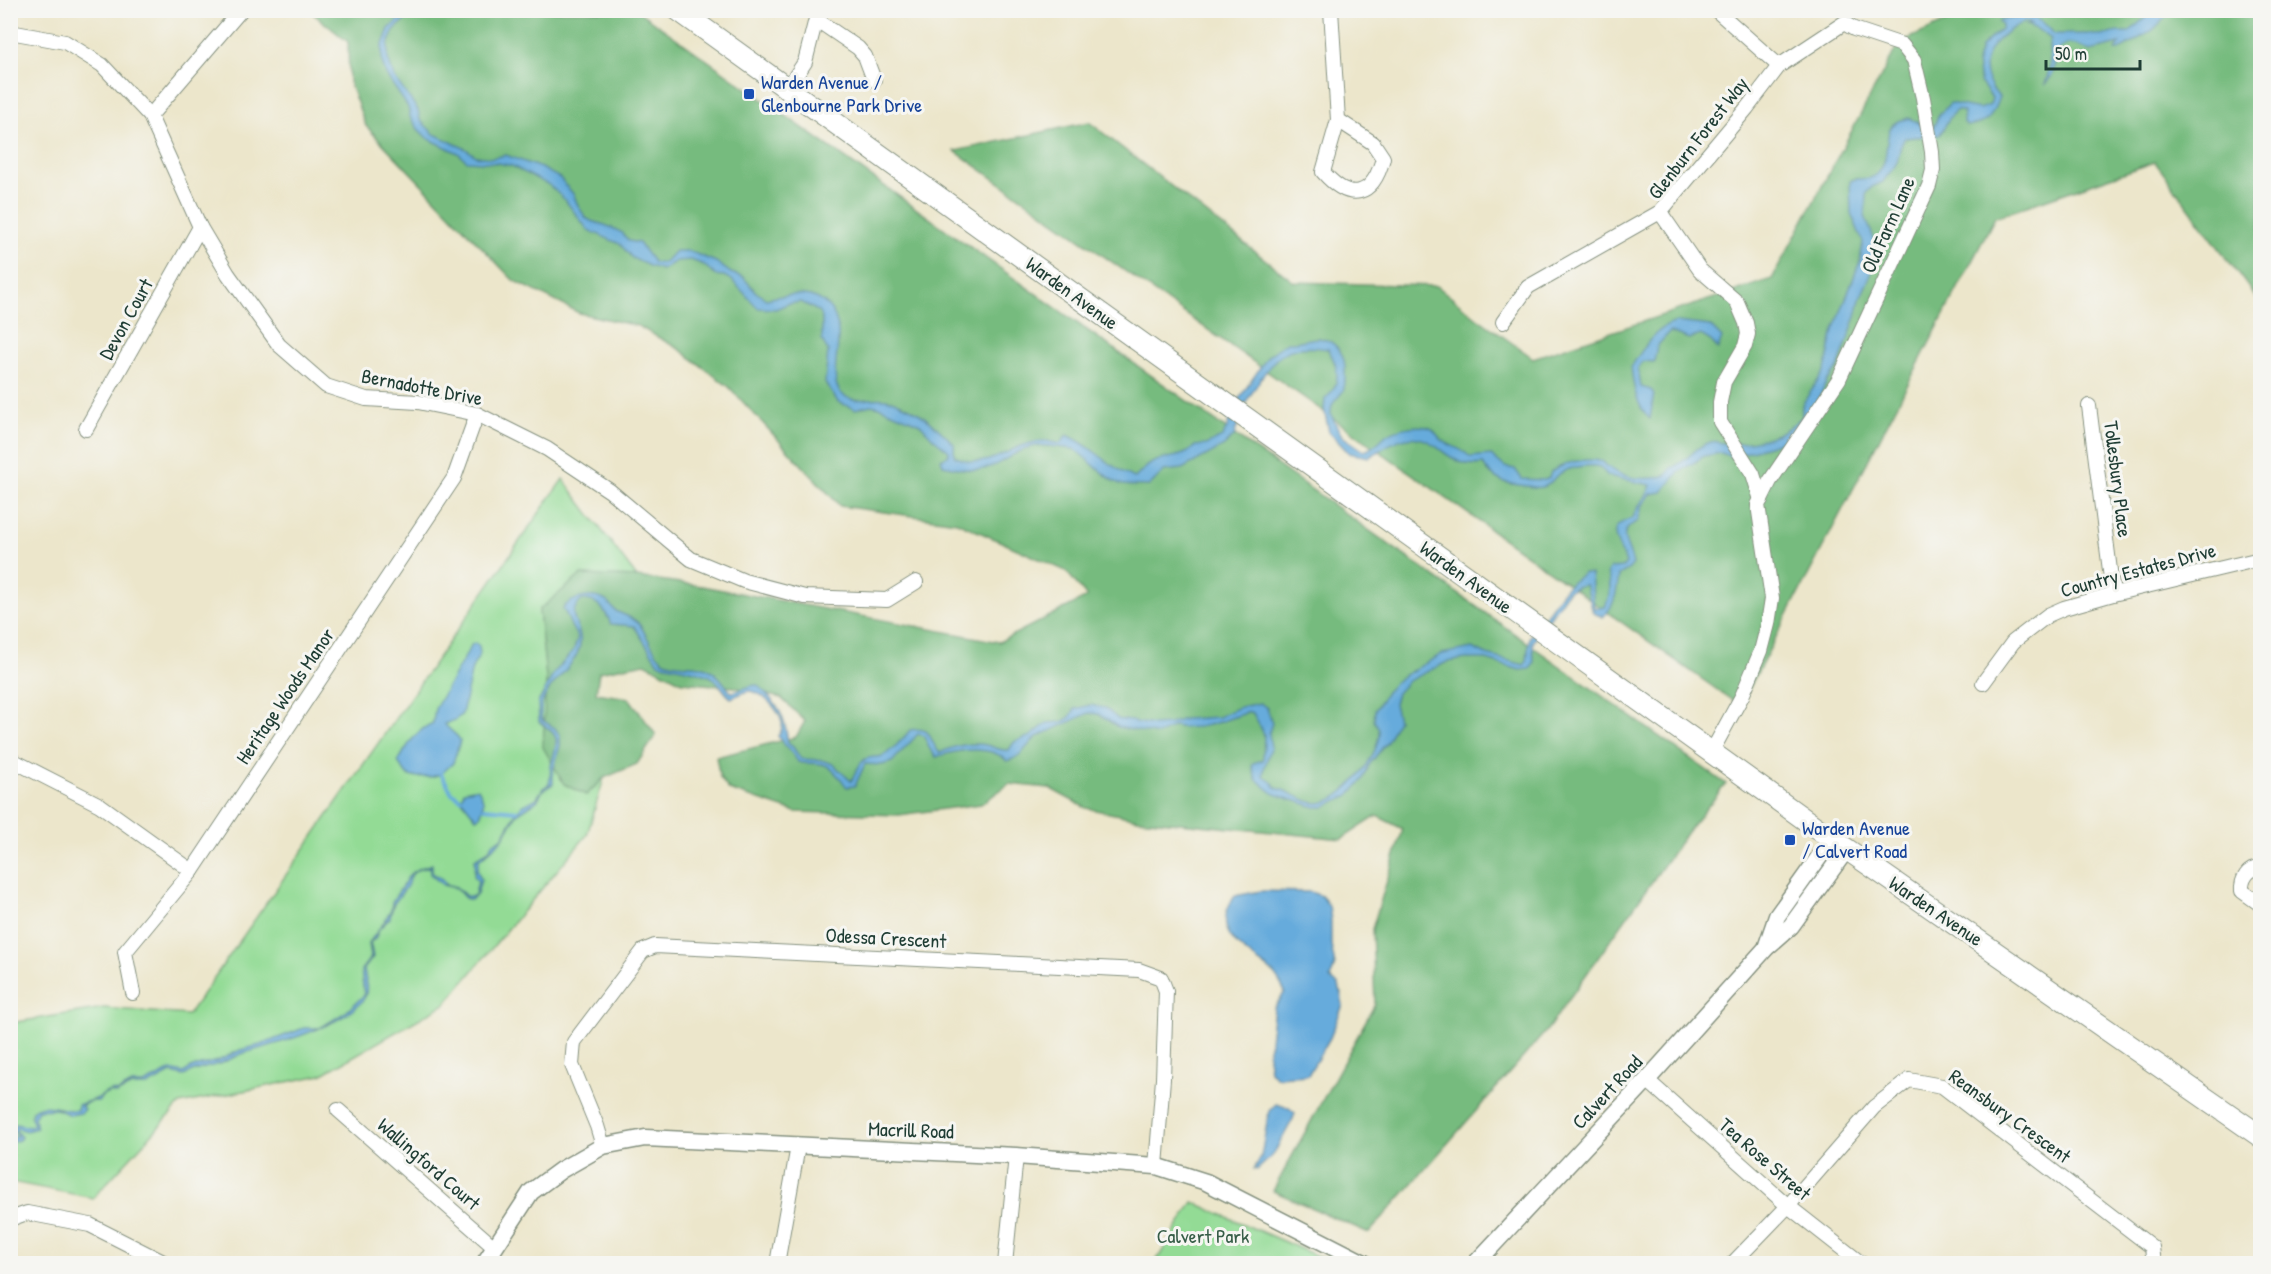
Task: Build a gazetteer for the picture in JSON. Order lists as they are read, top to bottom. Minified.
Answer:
{"streets":{"main road":["Warden Avenue"],"street":["Glenburn Forest Way","Old Farm Lane","Devon Court","Bernadotte Drive","Tollesbury Place","Country Estates Drive","Heritage Woods Manor","Odessa Crescent","Calvert Road","Reansbury Crescent","Macrill Road","Tea Rose Street","Wallingford Court"]},"crossings":[["Glenburn Forest Way","Old Farm Lane"],["Glenburn Forest Way","Warden Avenue"],["Warden Avenue","Calvert Road"],["Devon Court","Bernadotte Drive"],["Bernadotte Drive","Heritage Woods Manor"],["Tollesbury Place","Country Estates Drive"],["Odessa Crescent","Macrill Road"],["Calvert Road","Tea Rose Street"],["Reansbury Crescent","Tea Rose Street"],["Macrill Road","Wallingford Court"]],"parks":["Calvert Park"],"places":{"transit":["Warden Avenue / Glenbourne Park Drive","Warden Avenue / Calvert Road"]},"scale_bar":"50 m"}
